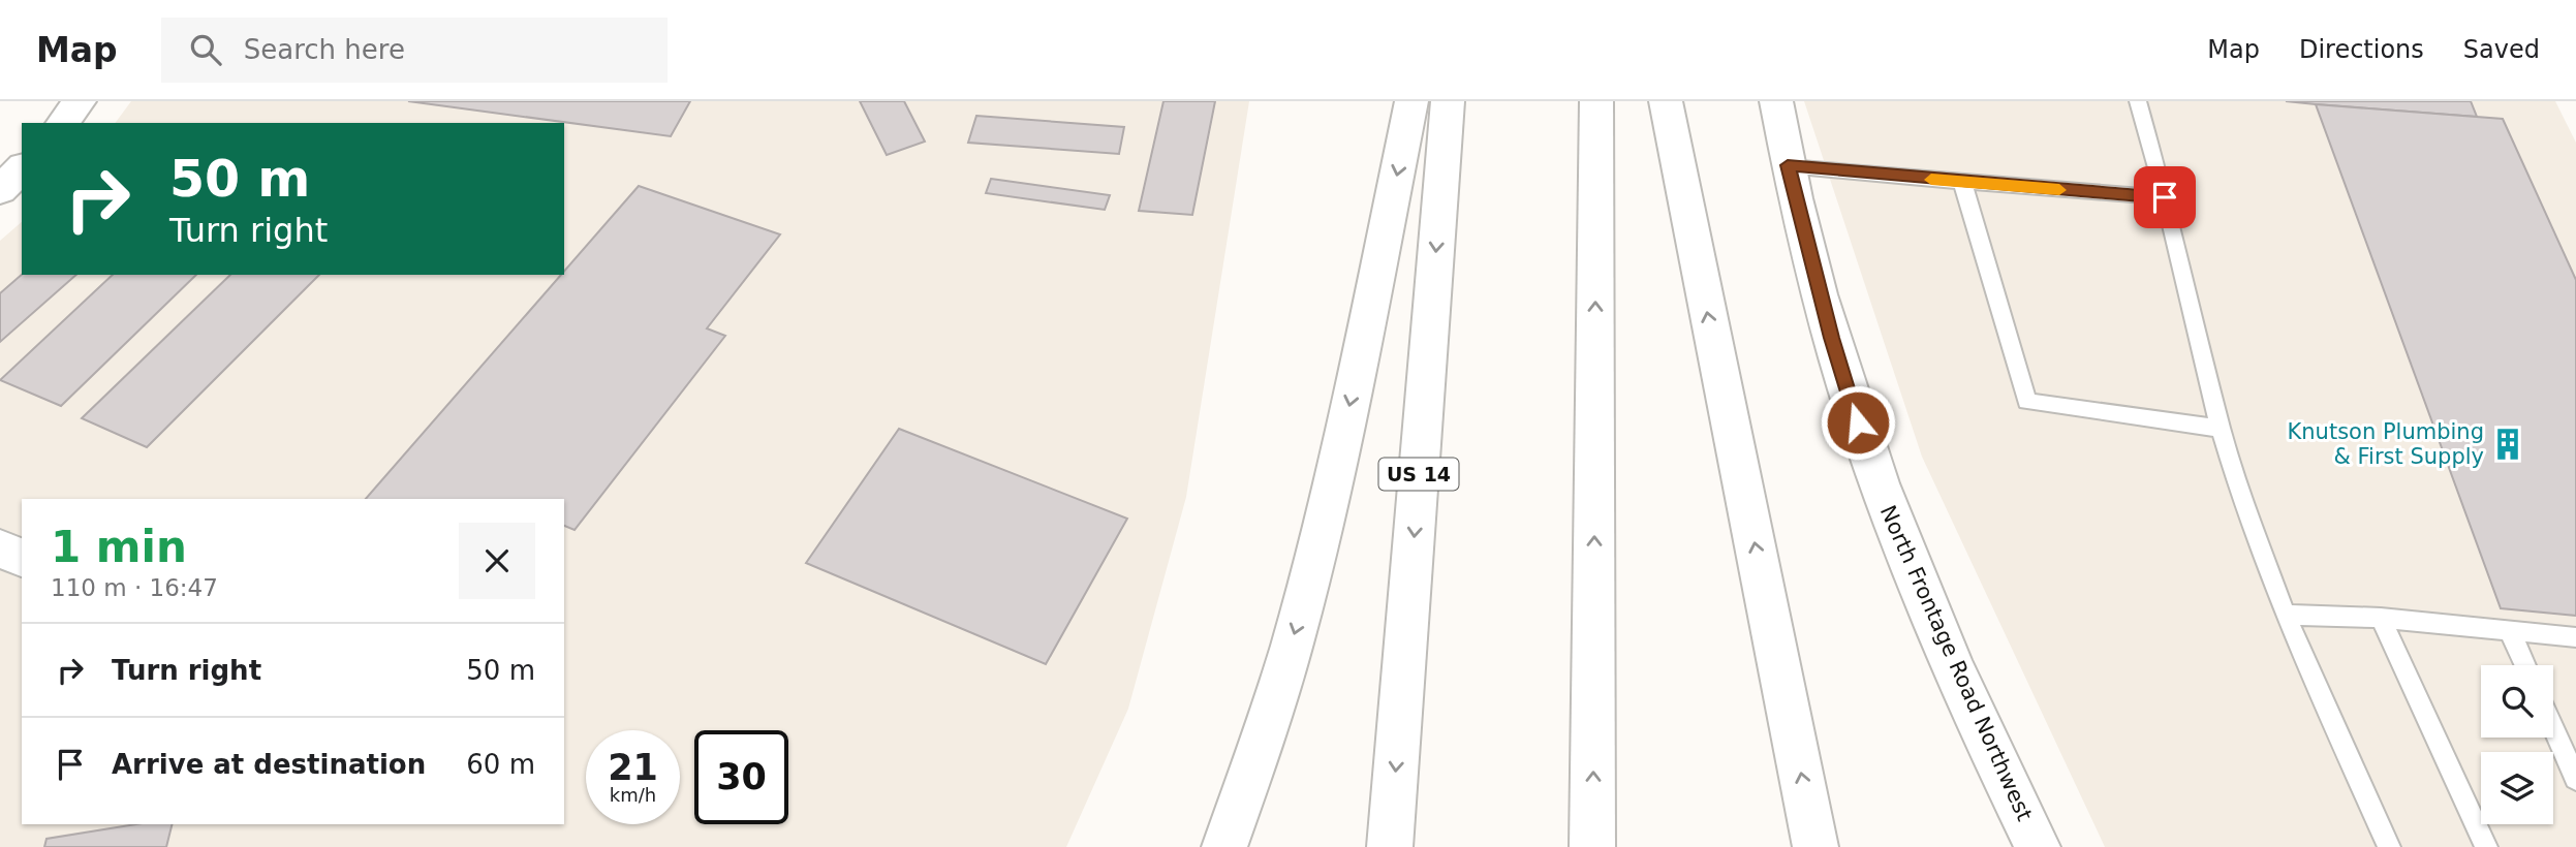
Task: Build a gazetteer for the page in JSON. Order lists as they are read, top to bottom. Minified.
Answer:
{"streets":{"main road":["US 14","North Frontage Road Northwest"]},"places":{"building":["Knutson Plumbing & First Supply"]},"page":{"header":"Map","search":"Search here","nav":["Map","Directions","Saved"],"turn":["50 m","Turn right"],"heading":["1 min","110 m · 16:47"],"list":[{"name":"Turn right","value":"50 m"},{"name":"Arrive at destination","value":"60 m"}],"speed":"21 km/h","limit":"30"}}
